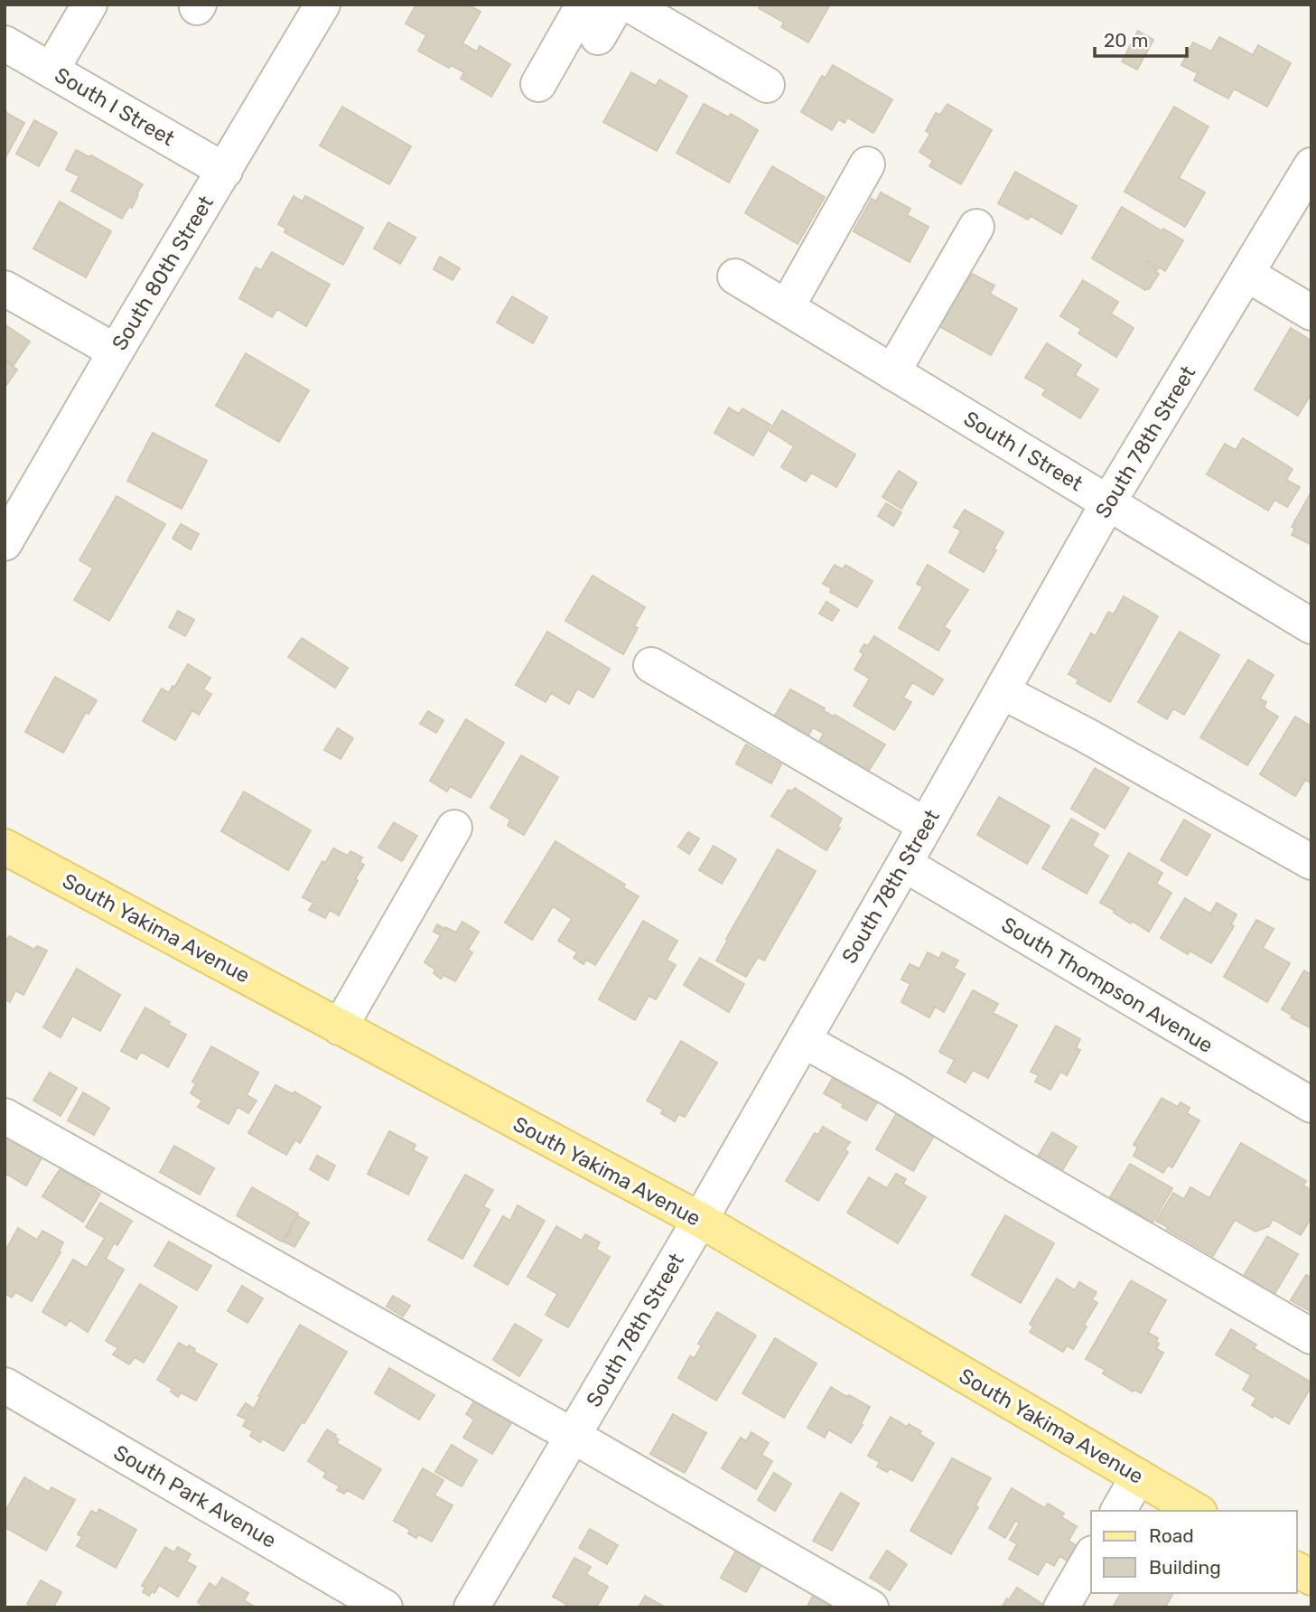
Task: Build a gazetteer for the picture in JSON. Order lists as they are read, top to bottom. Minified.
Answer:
{"streets":{"main road":["South Yakima Avenue"],"street":["South I Street","South 80th Street","South 78th Street","South Thompson Avenue","South Park Avenue"]},"crossings":[["South I Street","South 80th Street"],["South I Street","South 78th Street"],["South 78th Street","South Yakima Avenue"],["South 78th Street","South Thompson Avenue"]],"legend":["Road","Building"],"scale_bar":"20 m"}
